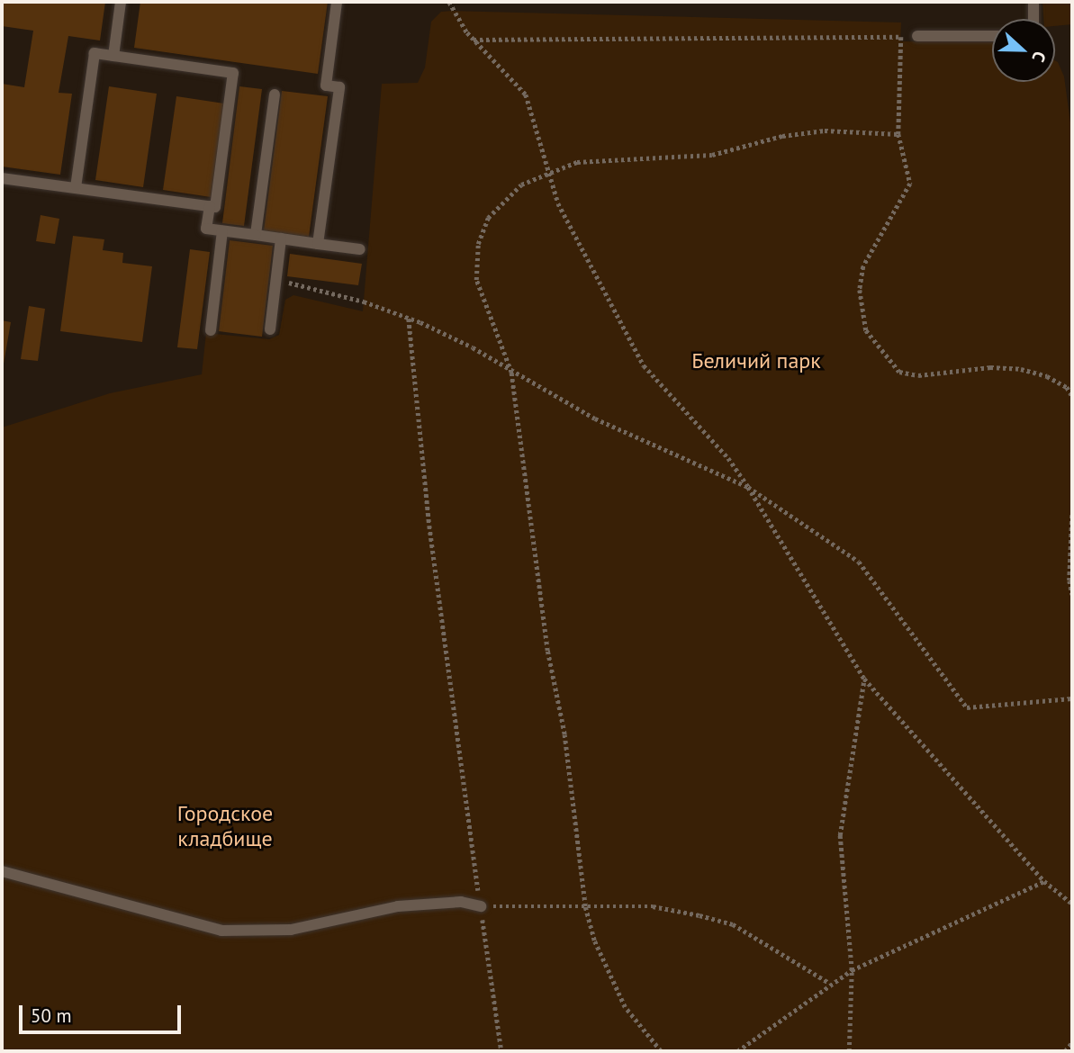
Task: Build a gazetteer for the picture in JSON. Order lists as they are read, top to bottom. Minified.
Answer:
{"parks":["Беличий парк","Городское кладбище"],"scale_bar":"50 m","north":"right"}
